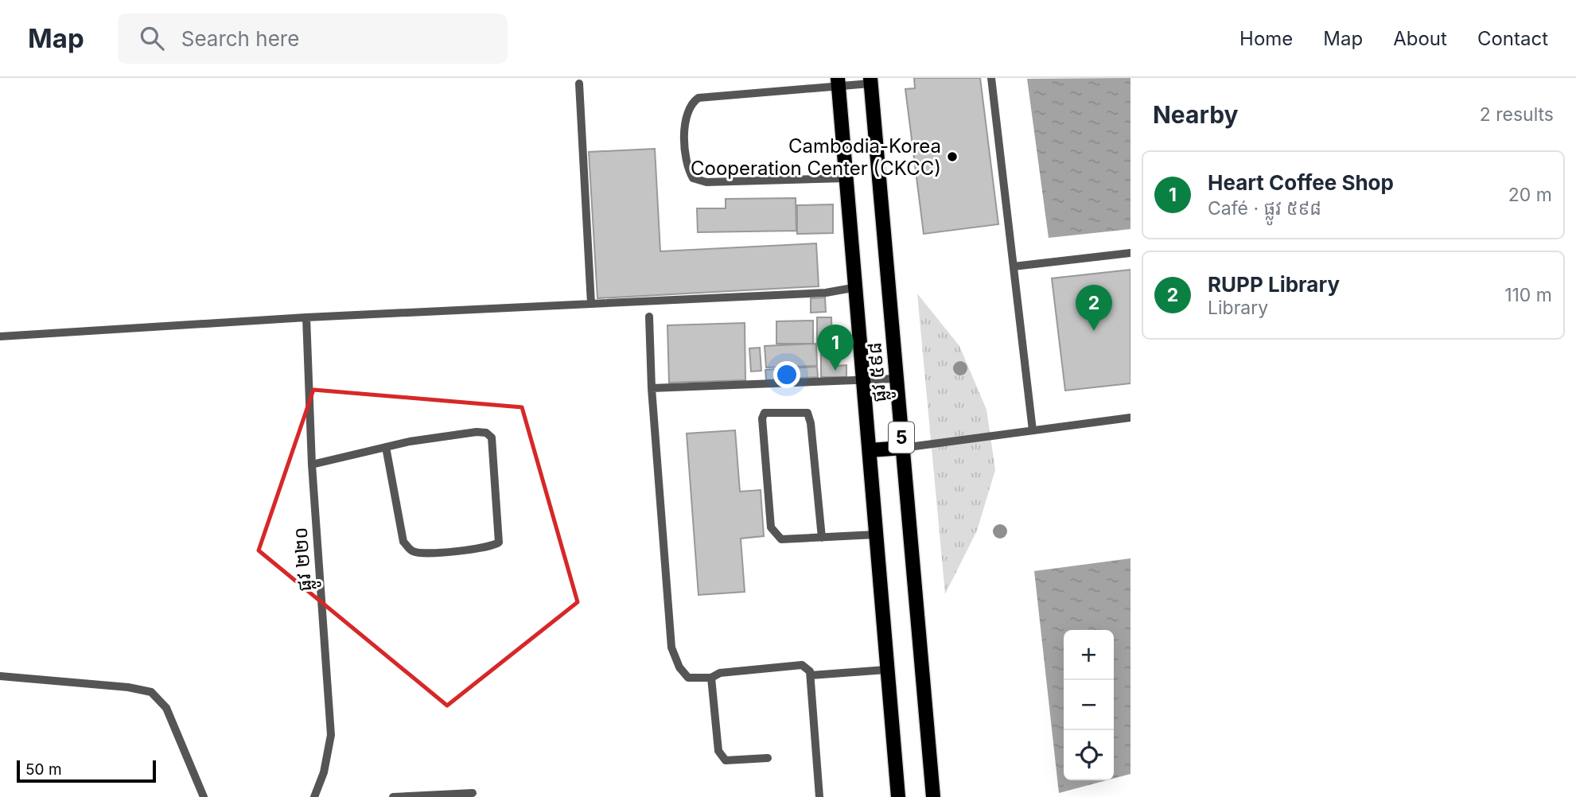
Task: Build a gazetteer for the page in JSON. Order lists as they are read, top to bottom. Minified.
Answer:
{"streets":{"main road":["ផ្លូវ ៥៩៨","5"],"lane":["ផ្លូវ ២២០"]},"places":["Cambodia-Korea Cooperation Center (CKCC)"],"scale_bar":"50 m","page":{"header":"Map","search":"Search here","nav":["Home","Map","About","Contact"],"heading":["Nearby","2 results"],"list":[{"mark":"1","name":"Heart Coffee Shop","note":"Café · ផ្លូវ ៥៩៨","value":"20 m"},{"mark":"2","name":"RUPP Library","note":"Library","value":"110 m"}],"pins":["2","1"],"map_buttons":["+","−"],"scale":"50 m"}}
